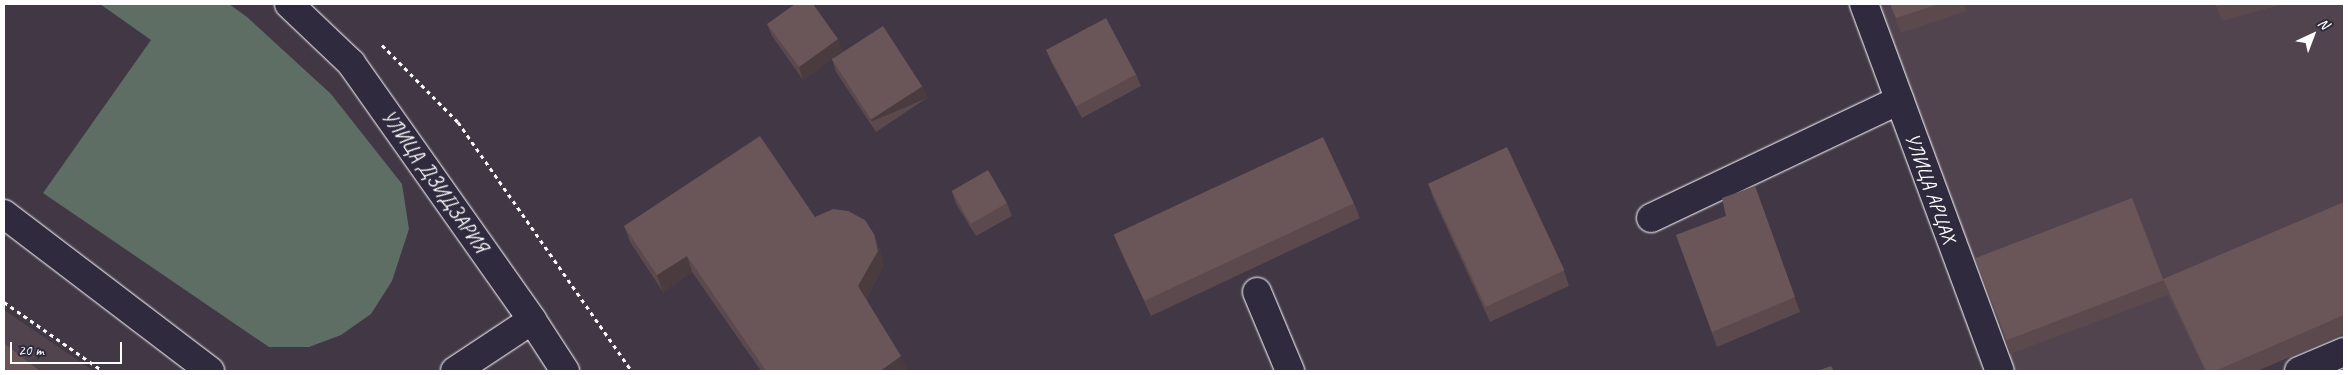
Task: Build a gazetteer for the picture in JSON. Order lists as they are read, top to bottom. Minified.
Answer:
{"streets":{"main road":["УЛИЦА ДЗИДЗАРИЯ","УЛИЦА АРЦАХ"]},"scale_bar":"20 m","north":"top right"}
